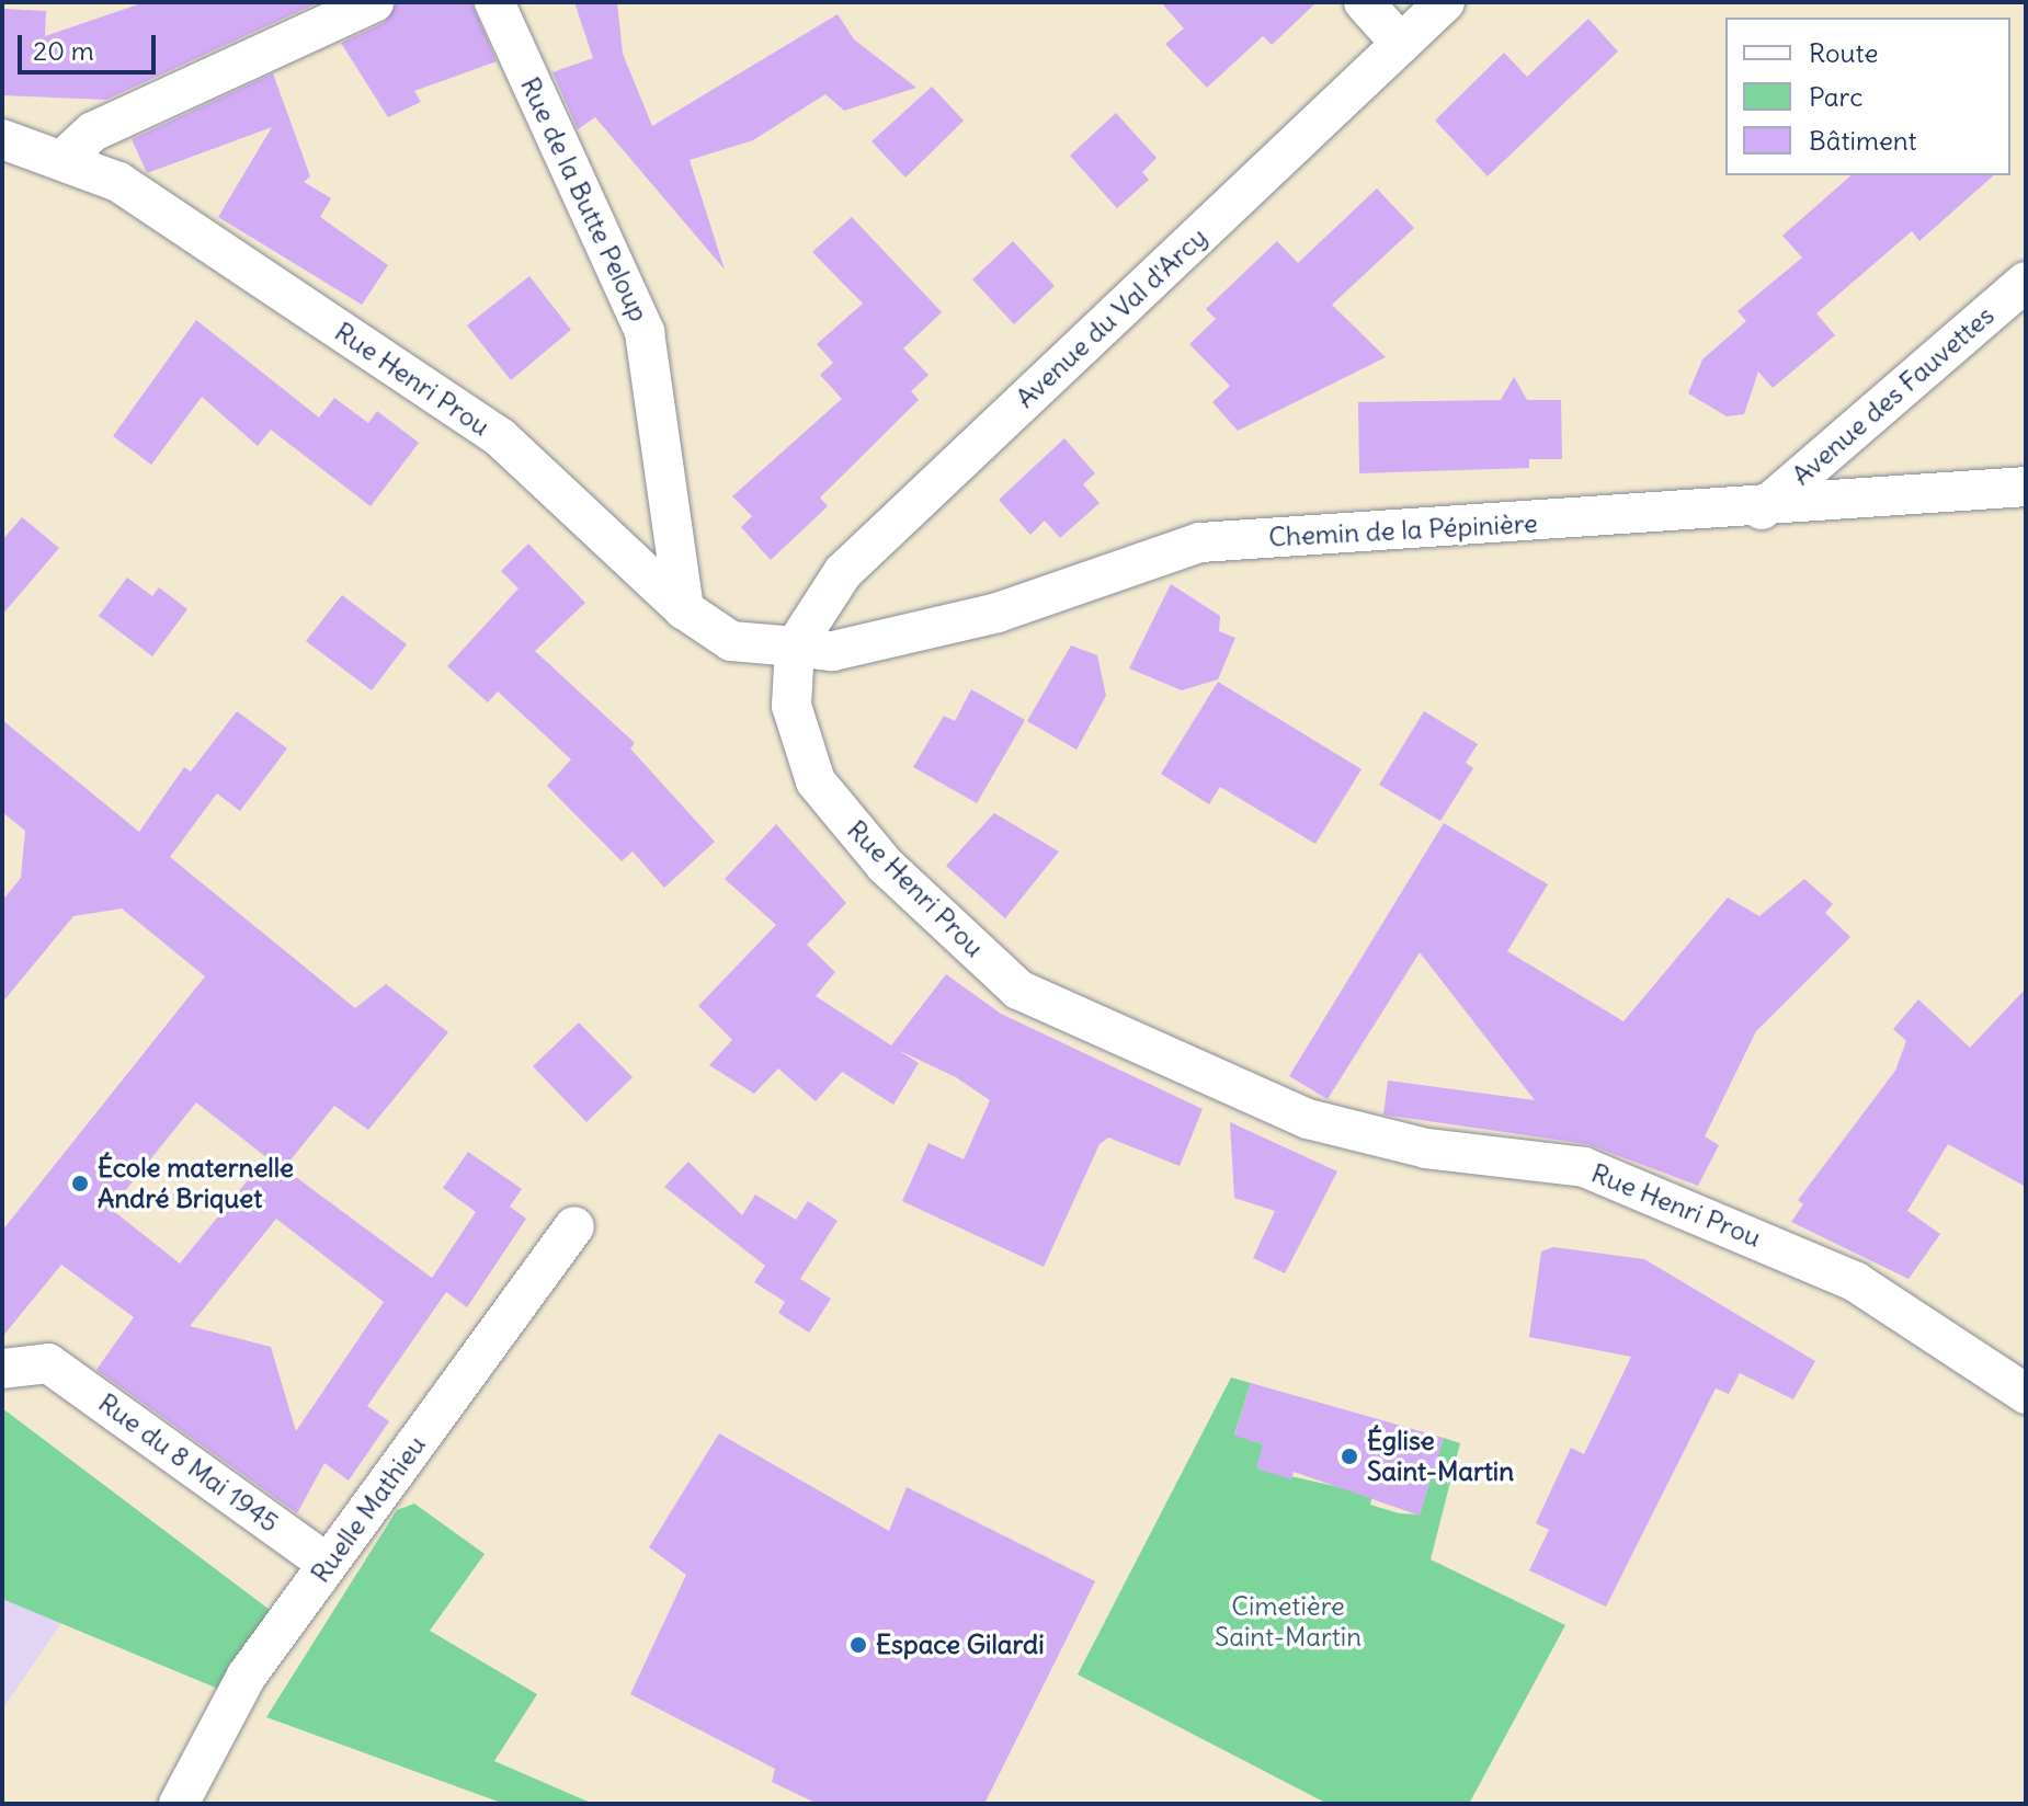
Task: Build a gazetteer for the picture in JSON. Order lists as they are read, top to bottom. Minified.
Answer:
{"streets":{"street":["Rue de la Butte Peloup","Avenue du Val d'Arcy","Rue Henri Prou","Avenue des Fauvettes","Chemin de la Pépinière","Rue du 8 Mai 1945","Ruelle Mathieu"]},"crossings":[["Rue de la Butte Peloup","Rue Henri Prou"],["Avenue du Val d'Arcy","Rue Henri Prou"],["Avenue du Val d'Arcy","Chemin de la Pépinière"],["Rue Henri Prou","Chemin de la Pépinière"],["Avenue des Fauvettes","Chemin de la Pépinière"],["Rue du 8 Mai 1945","Ruelle Mathieu"]],"parks":["Cimetière Saint-Martin"],"places":["École maternelle André Briquet","Église Saint-Martin","Espace Gilardi"],"legend":["Route","Parc","Bâtiment"],"scale_bar":"20 m"}
